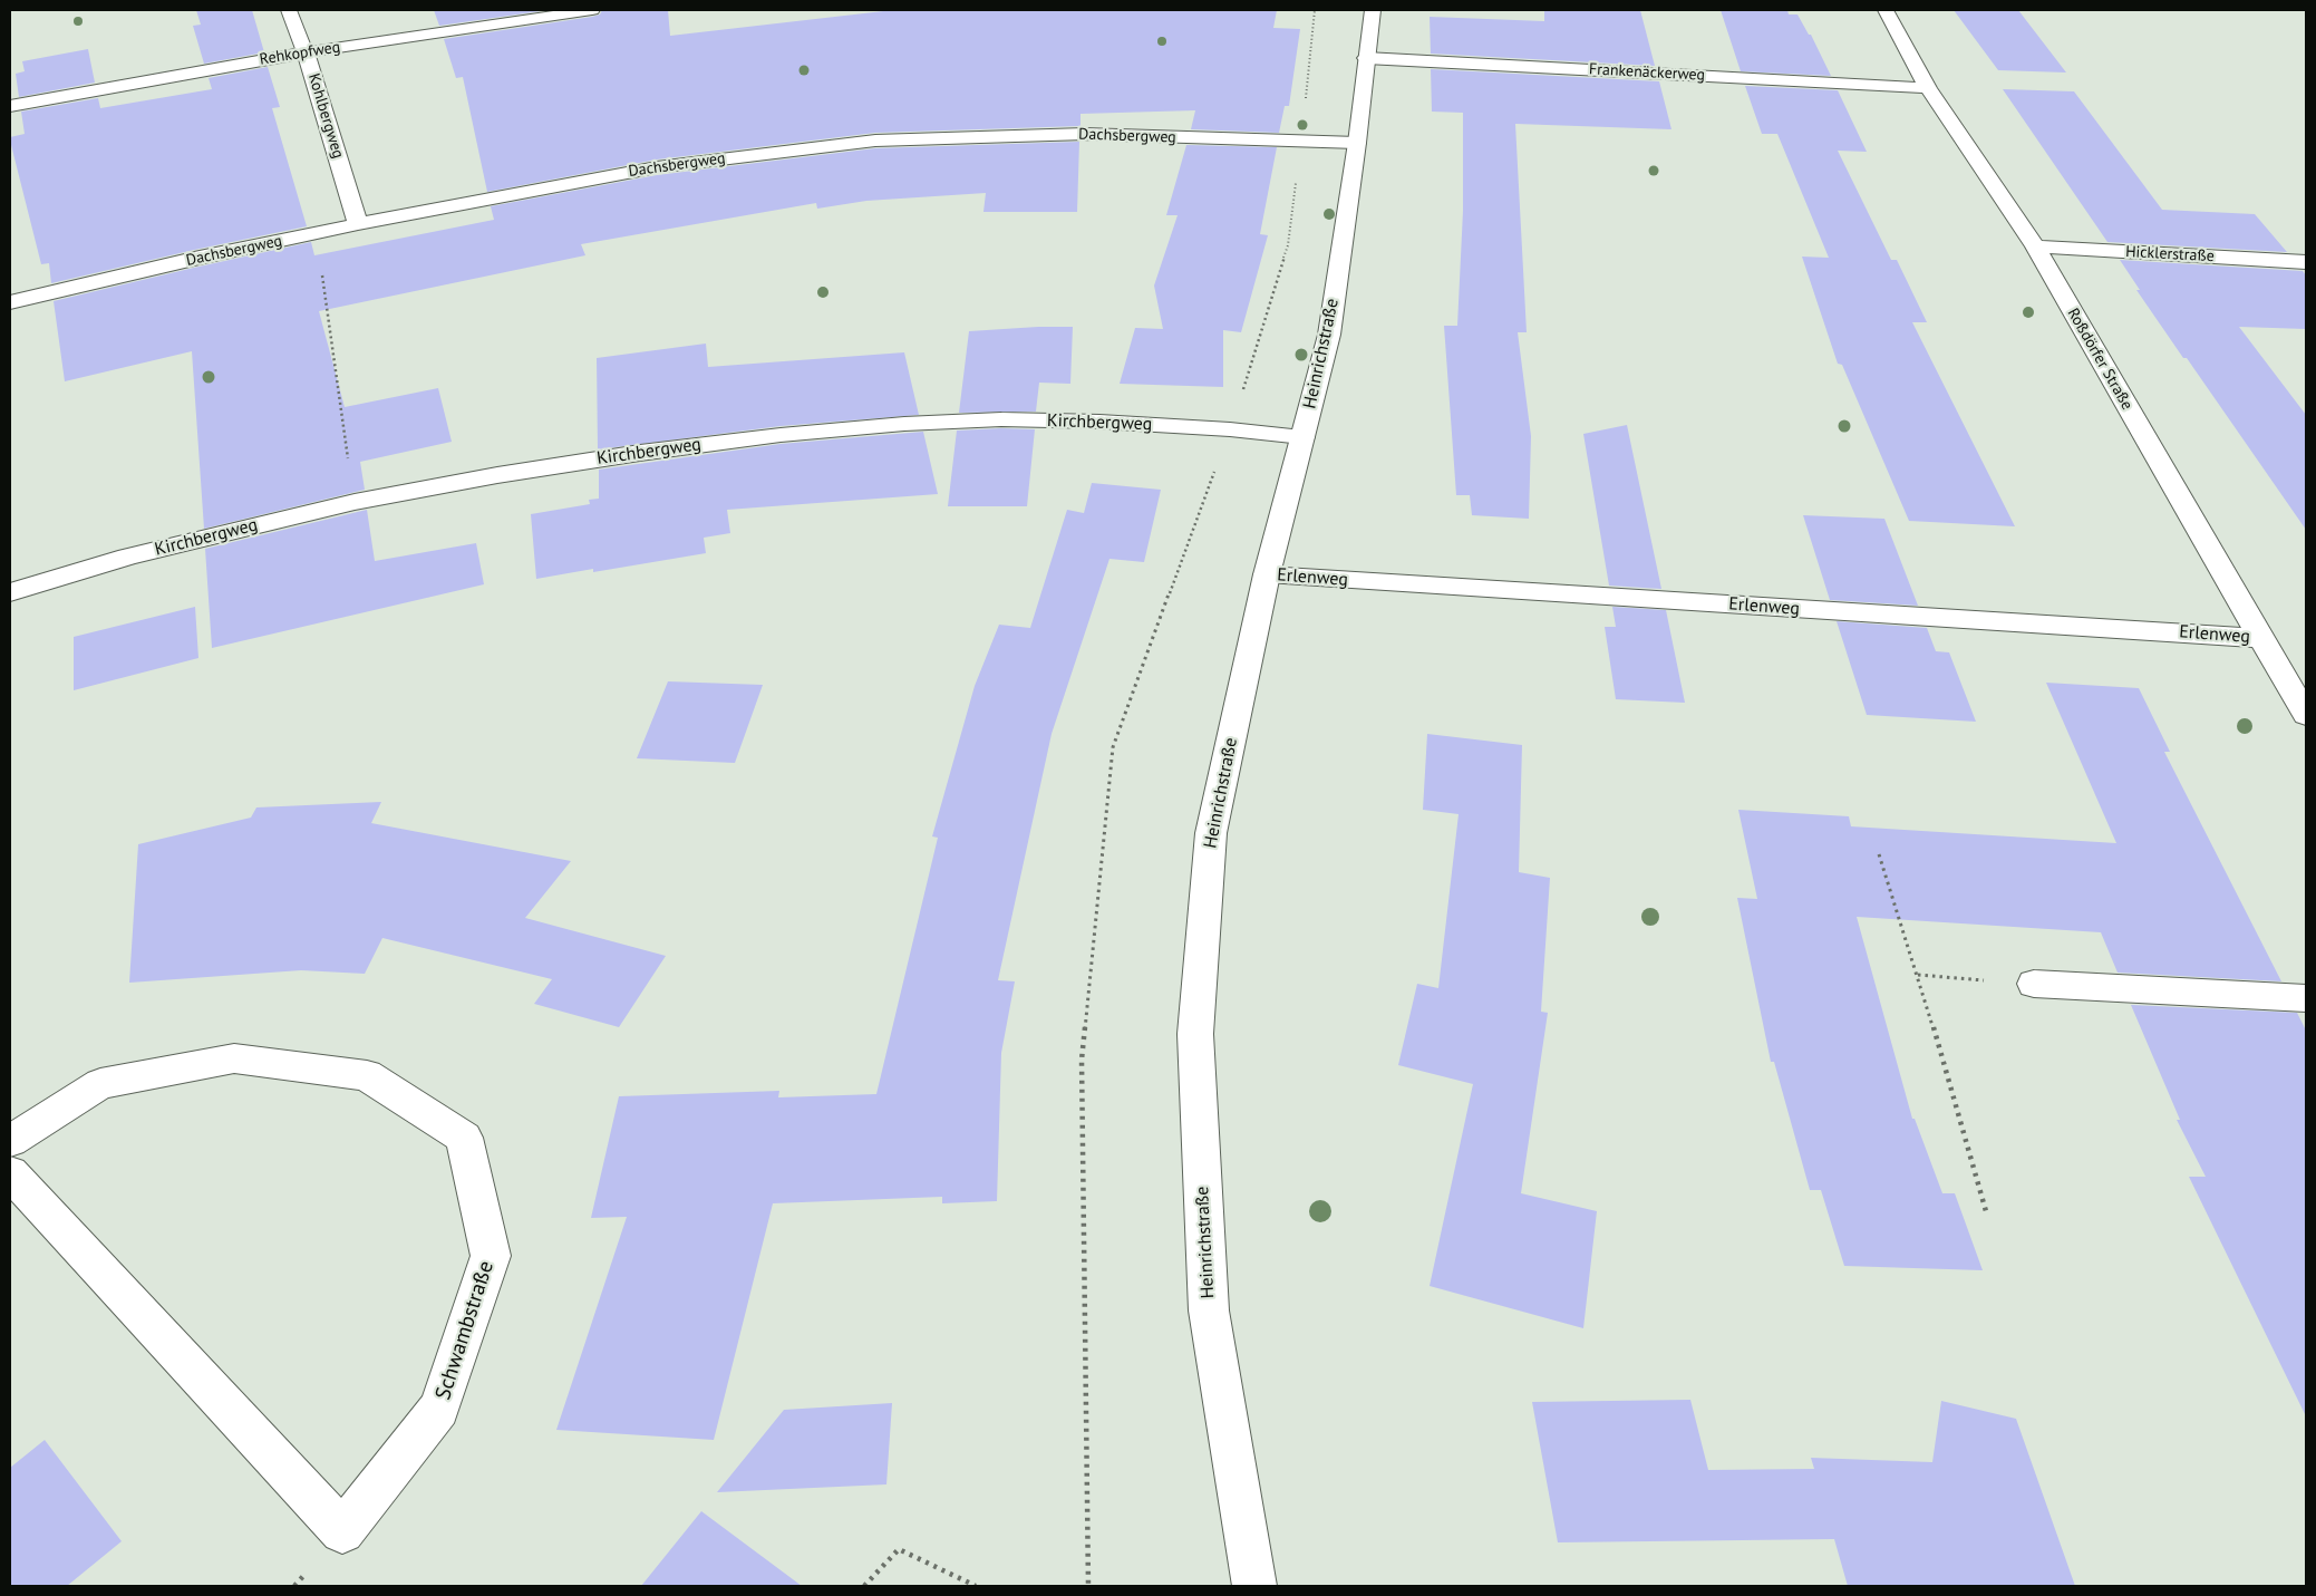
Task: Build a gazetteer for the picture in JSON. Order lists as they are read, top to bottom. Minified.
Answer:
{"streets":{"street":["Rehkopfweg","Frankenäckerweg","Kohlbergweg","Dachsbergweg","Hicklerstraße","Heinrichstraße","Roßdörfer Straße","Kirchbergweg","Erlenweg","Schwambstraße"]},"crossings":[["Rehkopfweg","Kohlbergweg"],["Frankenäckerweg","Heinrichstraße"],["Frankenäckerweg","Roßdörfer Straße"],["Kohlbergweg","Dachsbergweg"],["Dachsbergweg","Heinrichstraße"],["Hicklerstraße","Roßdörfer Straße"],["Heinrichstraße","Kirchbergweg"],["Heinrichstraße","Erlenweg"],["Roßdörfer Straße","Erlenweg"]]}
